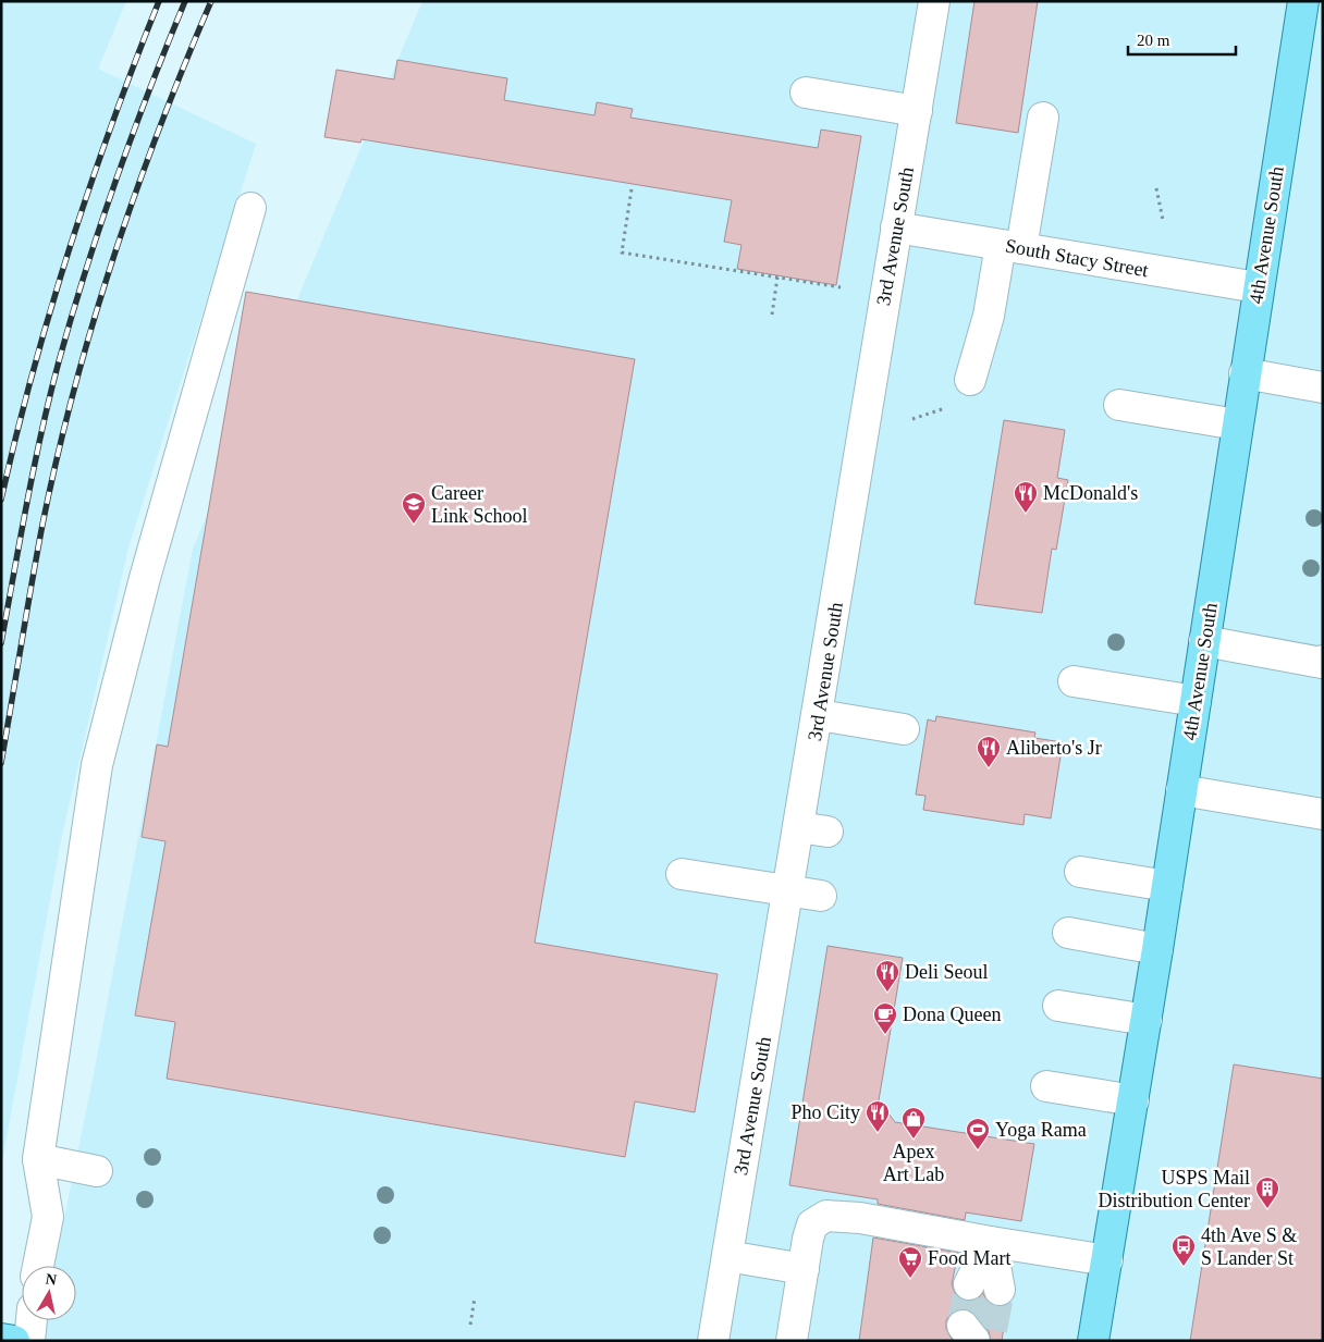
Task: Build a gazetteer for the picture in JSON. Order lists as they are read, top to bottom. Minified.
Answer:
{"streets":{"main road":["4th Avenue South"],"street":["3rd Avenue South","South Stacy Street"]},"crossings":[["4th Avenue South","South Stacy Street"],["3rd Avenue South","South Stacy Street"]],"places":{"restaurant":["McDonald's","Aliberto's Jr","Deli Seoul","Pho City"],"school or university":["Career Link School"],"cafe":["Dona Queen"],"shop":["Apex Art Lab"],"sports":["Yoga Rama"],"building":["USPS Mail Distribution Center"],"bus stop":["4th Ave S & S Lander St"],"supermarket":["Food Mart"]},"scale_bar":"20 m","north":"top"}
